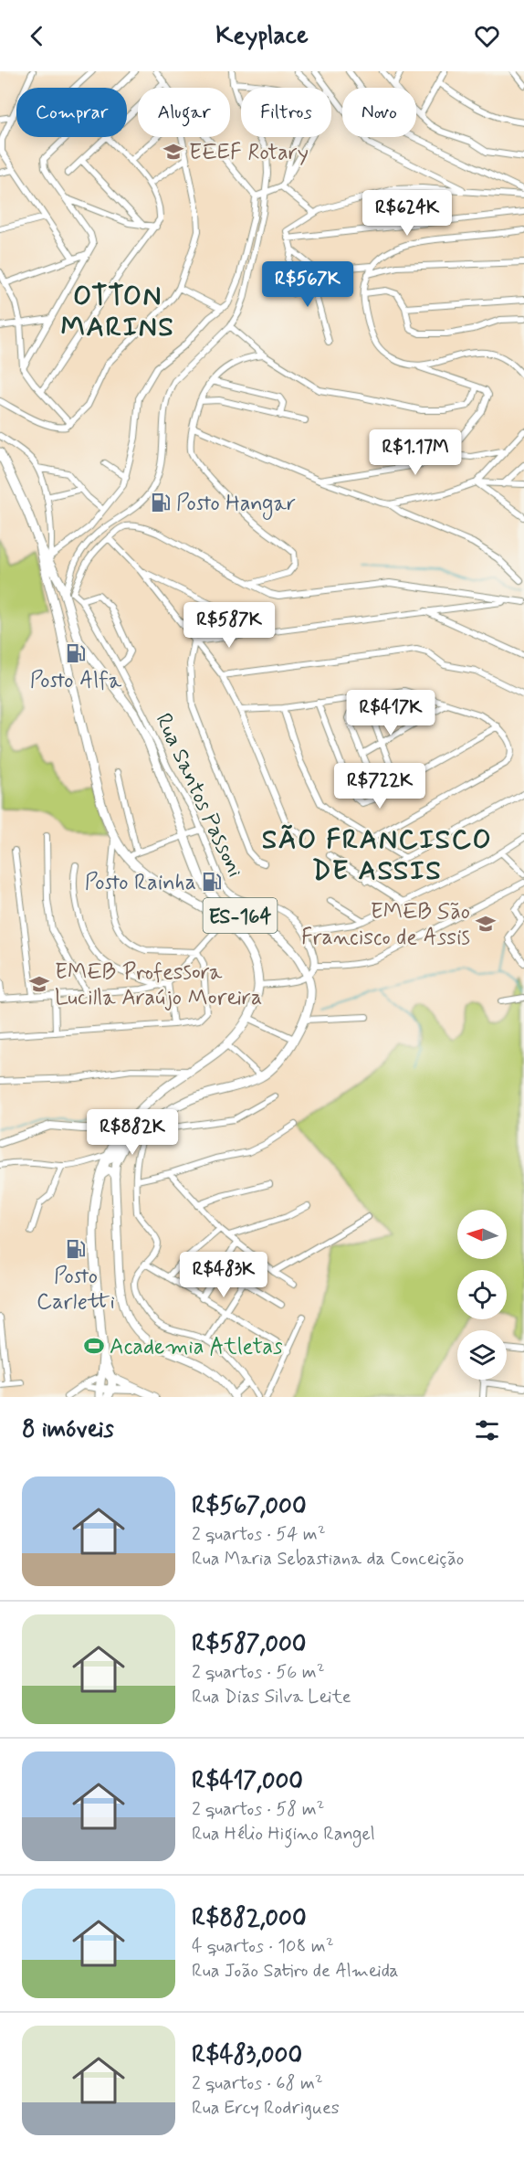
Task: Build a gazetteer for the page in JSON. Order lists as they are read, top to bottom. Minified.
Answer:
{"streets":{"highway":["ES-164"],"street":["Rua Santos Passoni"]},"crossings":[["Rua Santos Passoni","ES-164"]],"districts":["OTTON MARINS","SÃO FRANCISCO DE ASSIS"],"places":{"school or university":["EEEF Rotary","EMEB São Francisco de Assis","EMEB Professora Lucilla Araújo Moreira"],"fuel station":["Posto Hangar","Posto Alfa","Posto Rainha","Posto Carletti"],"sports":["Academia Atletas"]},"north":"left","page":{"header":"Keyplace","chip":["Comprar","Alugar","Filtros","Novo"],"price":["R$624K","R$567K","R$1.17M","R$587K","R$417K","R$722K","R$882K","R$483K"],"heading":"8 imóveis","list":[{"name":"R$567,000","note":"2 quartos · 54 m² · Rua Maria Sebastiana da Conceição"},{"name":"R$587,000","note":"2 quartos · 56 m² · Rua Dias Silva Leite"},{"name":"R$417,000","note":"2 quartos · 58 m² · Rua Hélio Higino Rangel"},{"name":"R$882,000","note":"4 quartos · 108 m² · Rua João Satiro de Almeida"},{"name":"R$483,000","note":"2 quartos · 68 m² · Rua Ercy Rodrigues"}]}}
